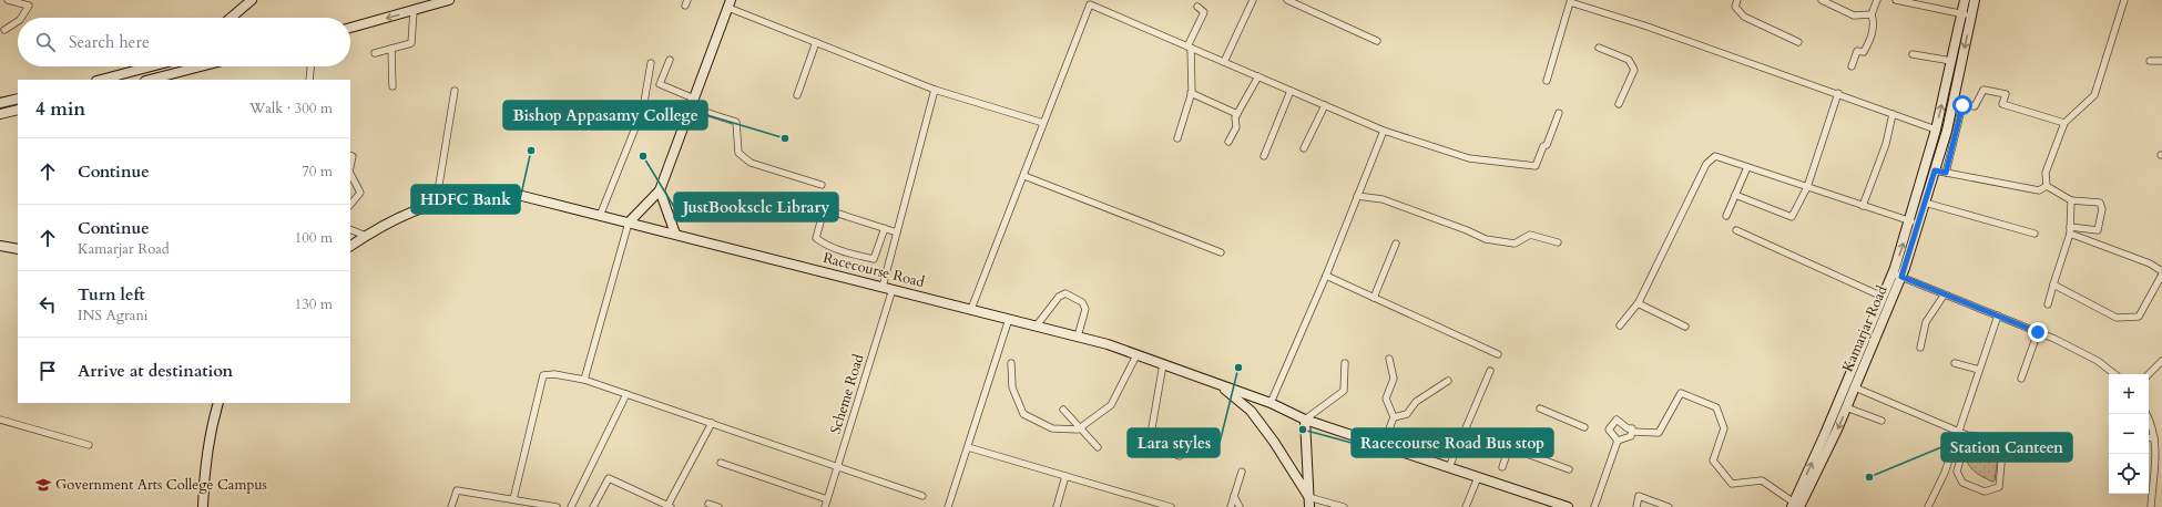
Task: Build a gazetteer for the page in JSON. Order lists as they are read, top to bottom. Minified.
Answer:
{"streets":{"street":["Racecourse Road","Kamarjar Road","Scheme Road"]},"crossings":[["Racecourse Road","Scheme Road"]],"places":{"other":["Bishop Appasamy College","HDFC Bank","JustBooksclc Library","Lara styles","Racecourse Road Bus stop","Station Canteen"],"school or university":["Government Arts College Campus"]},"page":{"search":"Search here","heading":["4 min","Walk · 300 m"],"list":[["Continue","70 m"],["Continue","Kamarjar Road","100 m"],["Turn left","INS Agrani","130 m"],"Arrive at destination"],"map_buttons":["+","−"]}}
